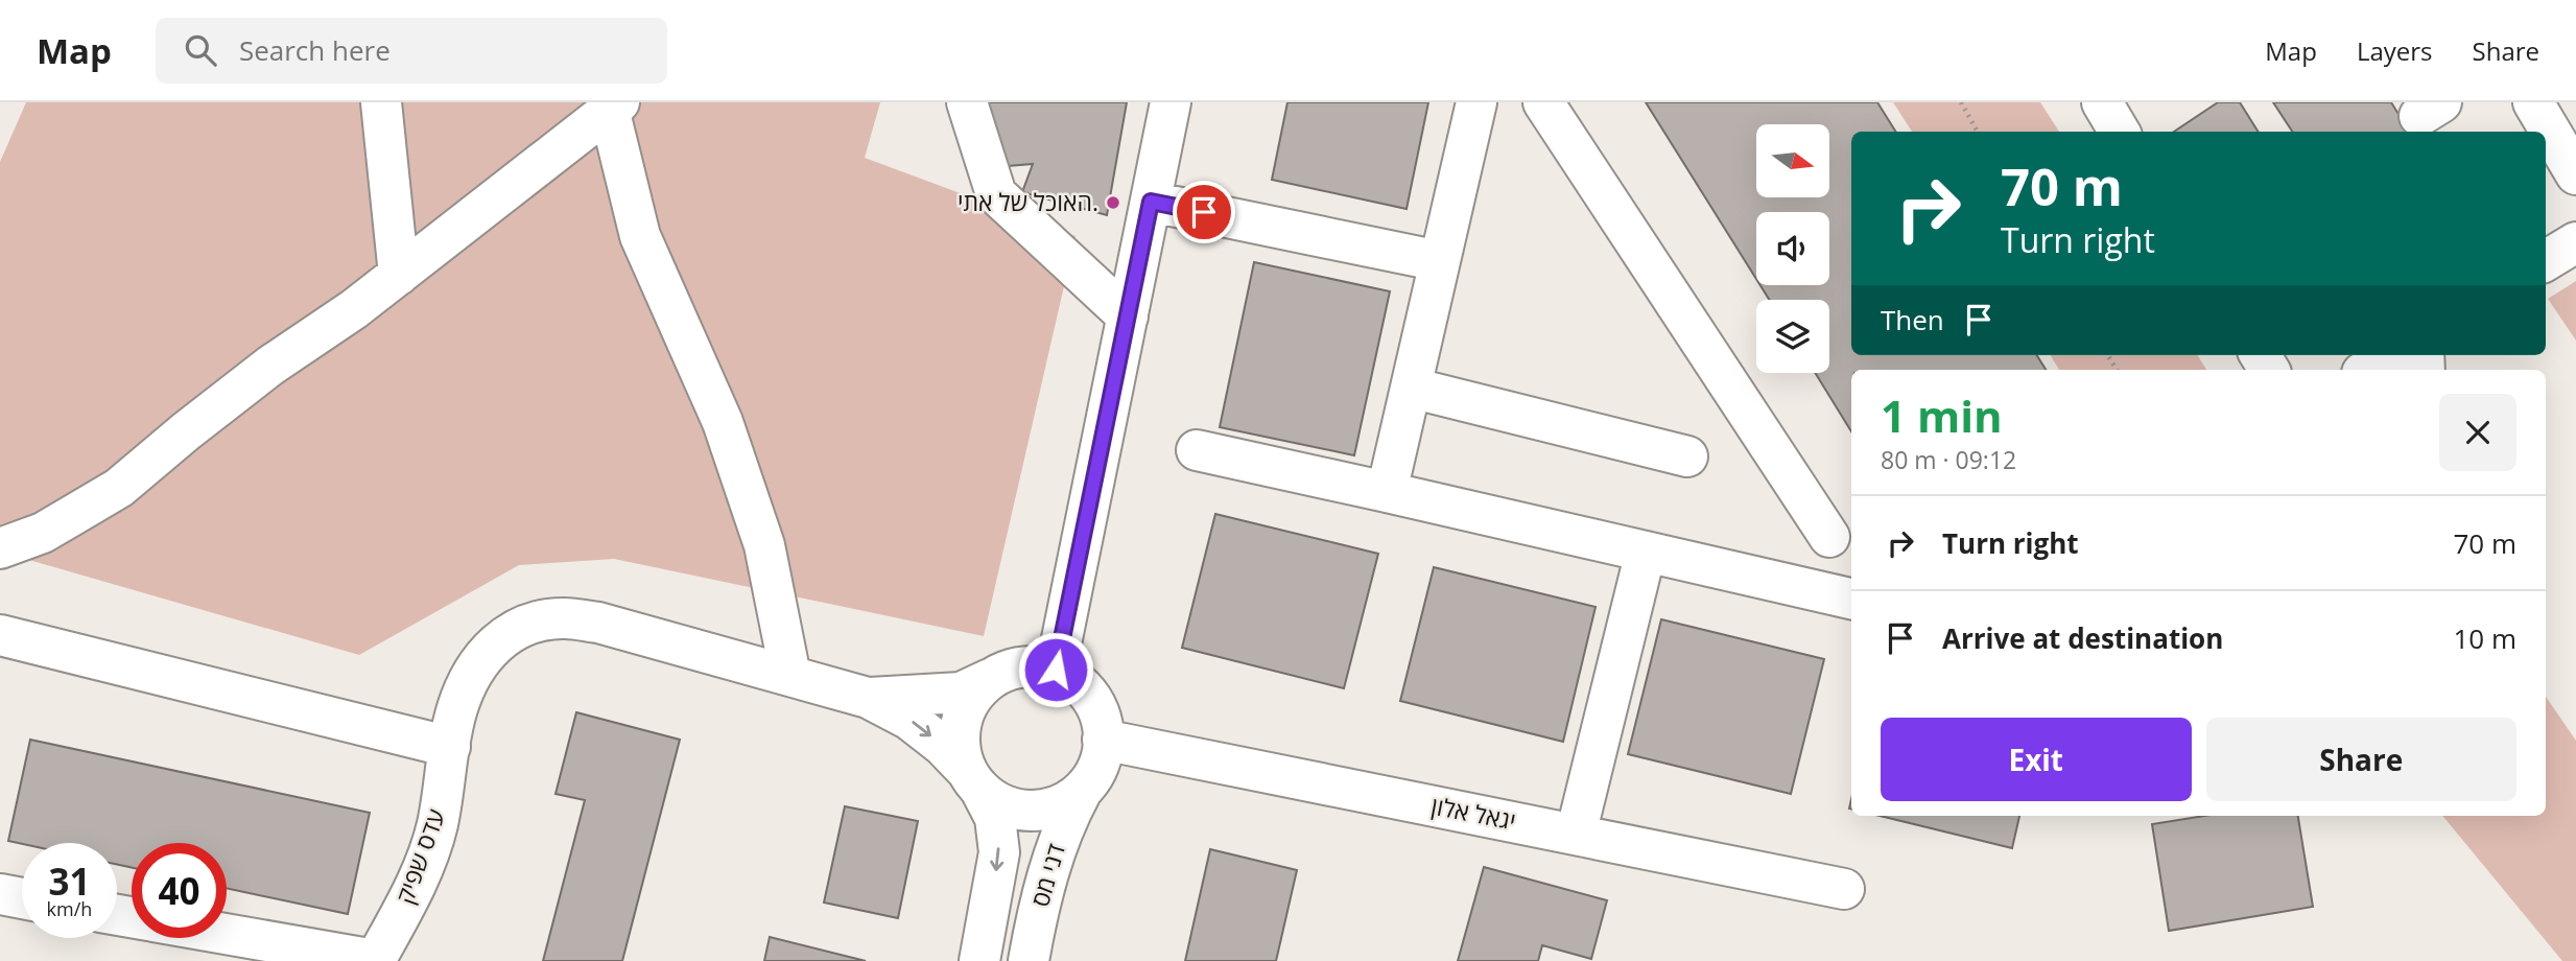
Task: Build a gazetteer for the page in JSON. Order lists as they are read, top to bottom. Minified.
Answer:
{"streets":{"street":["יגאל אלון","עדס שפיק","דני מס"]},"crossings":[["יגאל אלון","דני מס"]],"places":["האוכל של אתי."],"north":"right","page":{"header":"Map","search":"Search here","nav":["Map","Layers","Share"],"turn":["70 m","Turn right"],"then":"Then","heading":["1 min","80 m · 09:12"],"list":[{"name":"Turn right","value":"70 m"},{"name":"Arrive at destination","value":"10 m"}],"buttons":["Exit","Share"],"speed":"31 km/h","limit":"40"}}
